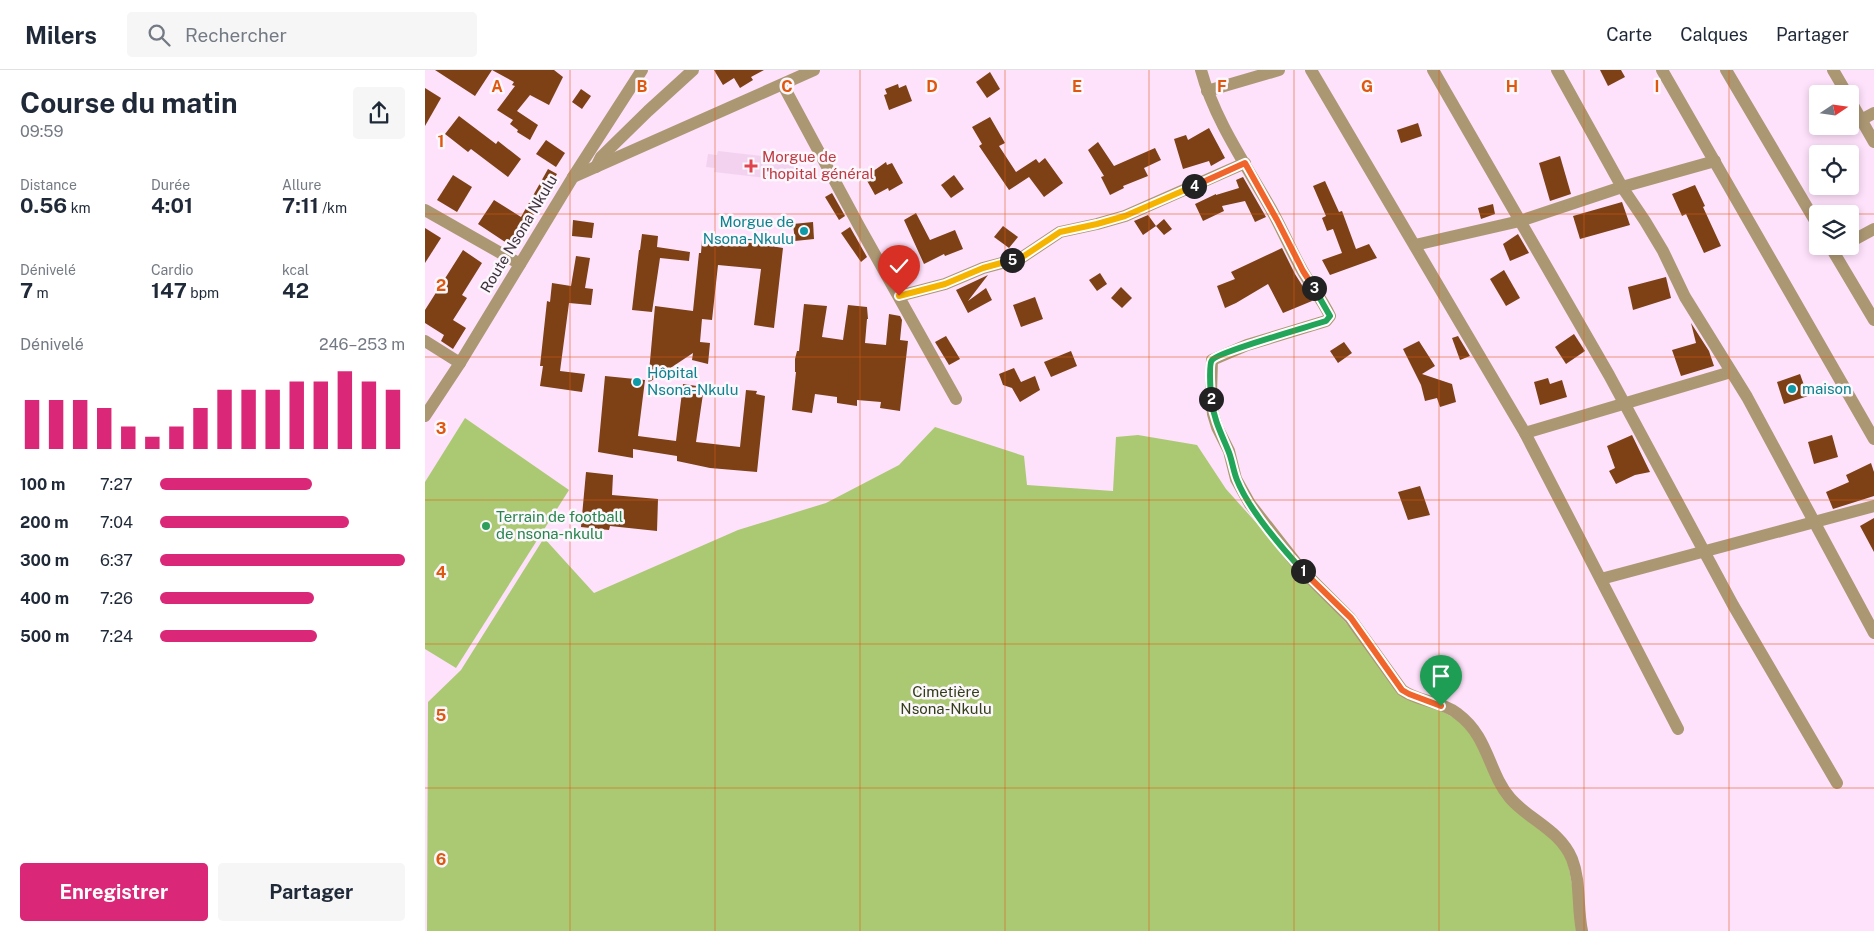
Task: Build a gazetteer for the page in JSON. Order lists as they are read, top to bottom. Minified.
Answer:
{"streets":{"street":["Route Nsona Nkulu"]},"parks":["Cimetière Nsona-Nkulu"],"places":{"health":["Morgue de l'hopital général"],"other":["Morgue de Nsona-Nkulu","Hôpital Nsona-Nkulu","maison","Terrain de football de nsona-nkulu"]},"north":"right","page":{"header":"Milers","search":"Rechercher","nav":["Carte","Calques","Partager"],"heading":["Course du matin","09:59"],"stats":[["Distance","0.56 km"],["Durée","4:01"],["Allure","7:11 /km"],["Dénivelé","7 m"],["Cardio","147 bpm"],["kcal","42"]],"pins":["4","5","3","2","1"],"chart":["Dénivelé","246–253 m"],"list":[{"name":"100 m","note":"7:27"},{"name":"200 m","note":"7:04"},{"name":"300 m","note":"6:37"},{"name":"400 m","note":"7:26"},{"name":"500 m","note":"7:24"}],"buttons":["Enregistrer","Partager"]},"grid":{"columns":["A","B","C","D","E","F","G","H","I"],"rows":["1","2","3","4","5","6"]}}
